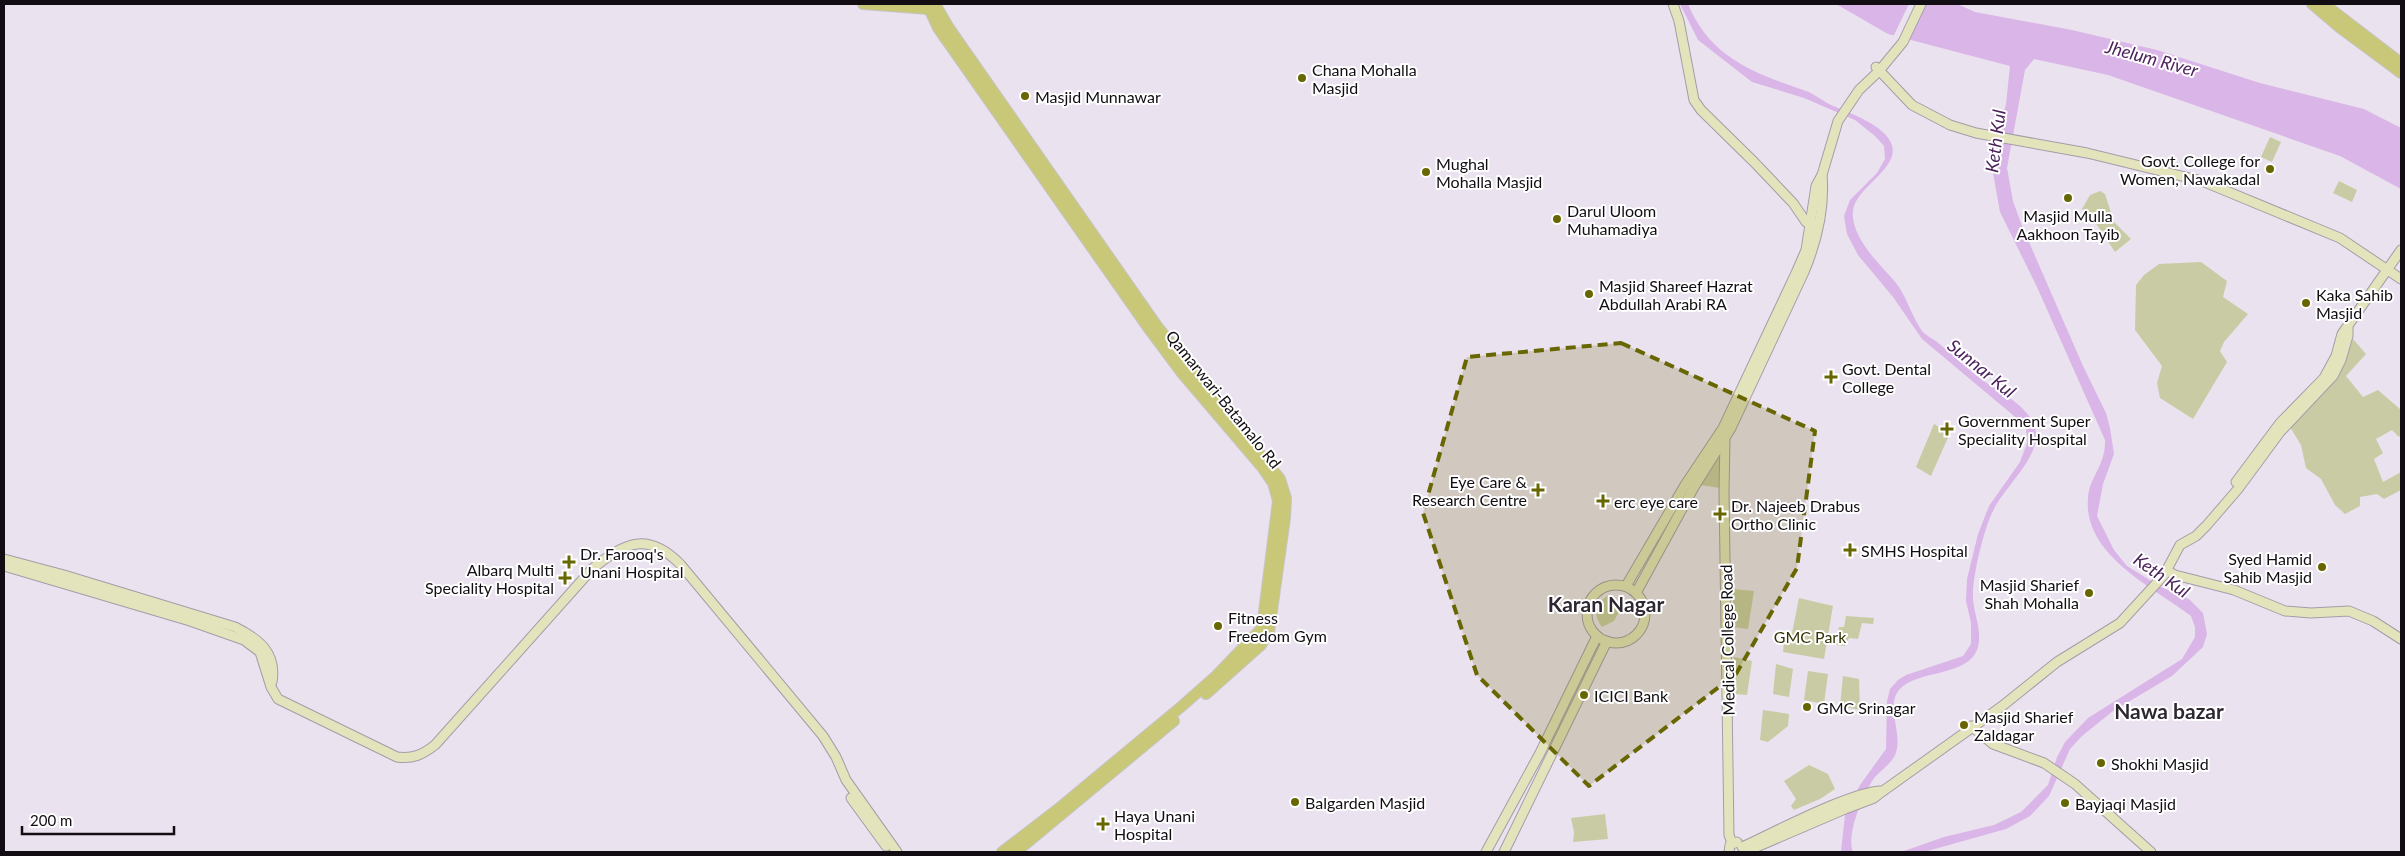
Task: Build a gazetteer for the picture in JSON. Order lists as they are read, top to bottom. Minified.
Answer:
{"streets":{"main road":["Qamarwari-Batamalo Rd","Medical College Road"]},"districts":["Karan Nagar","Nawa bazar"],"water":["Jhelum River","Keth Kul","Sunnar Kul"],"parks":["GMC Park"],"places":{"other":["Chana Mohalla Masjid","Masjid Munnawar","Govt. College for Women, Nawakadal","Mughal Mohalla Masjid","Masjid Mulla Aakhoon Tayib","Darul Uloom Muhamadiya","Masjid Shareef Hazrat Abdullah Arabi RA","Kaka Sahib Masjid","Syed Hamid Sahib Masjid","Masjid Sharief Shah Mohalla","Fitness Freedom Gym","ICICI Bank","GMC Srinagar","Masjid Sharief Zaldagar","Shokhi Masjid","Balgarden Masjid","Bayjaqi Masjid"],"health":["Govt. Dental College","Government Super Speciality Hospital","Eye Care & Research Centre","erc eye care","Dr. Najeeb Drabus Ortho Clinic","SMHS Hospital","Dr. Farooq's Unani Hospital","Albarq Multi Speciality Hospital","Haya Unani Hospital"]},"scale_bar":"200 m"}
